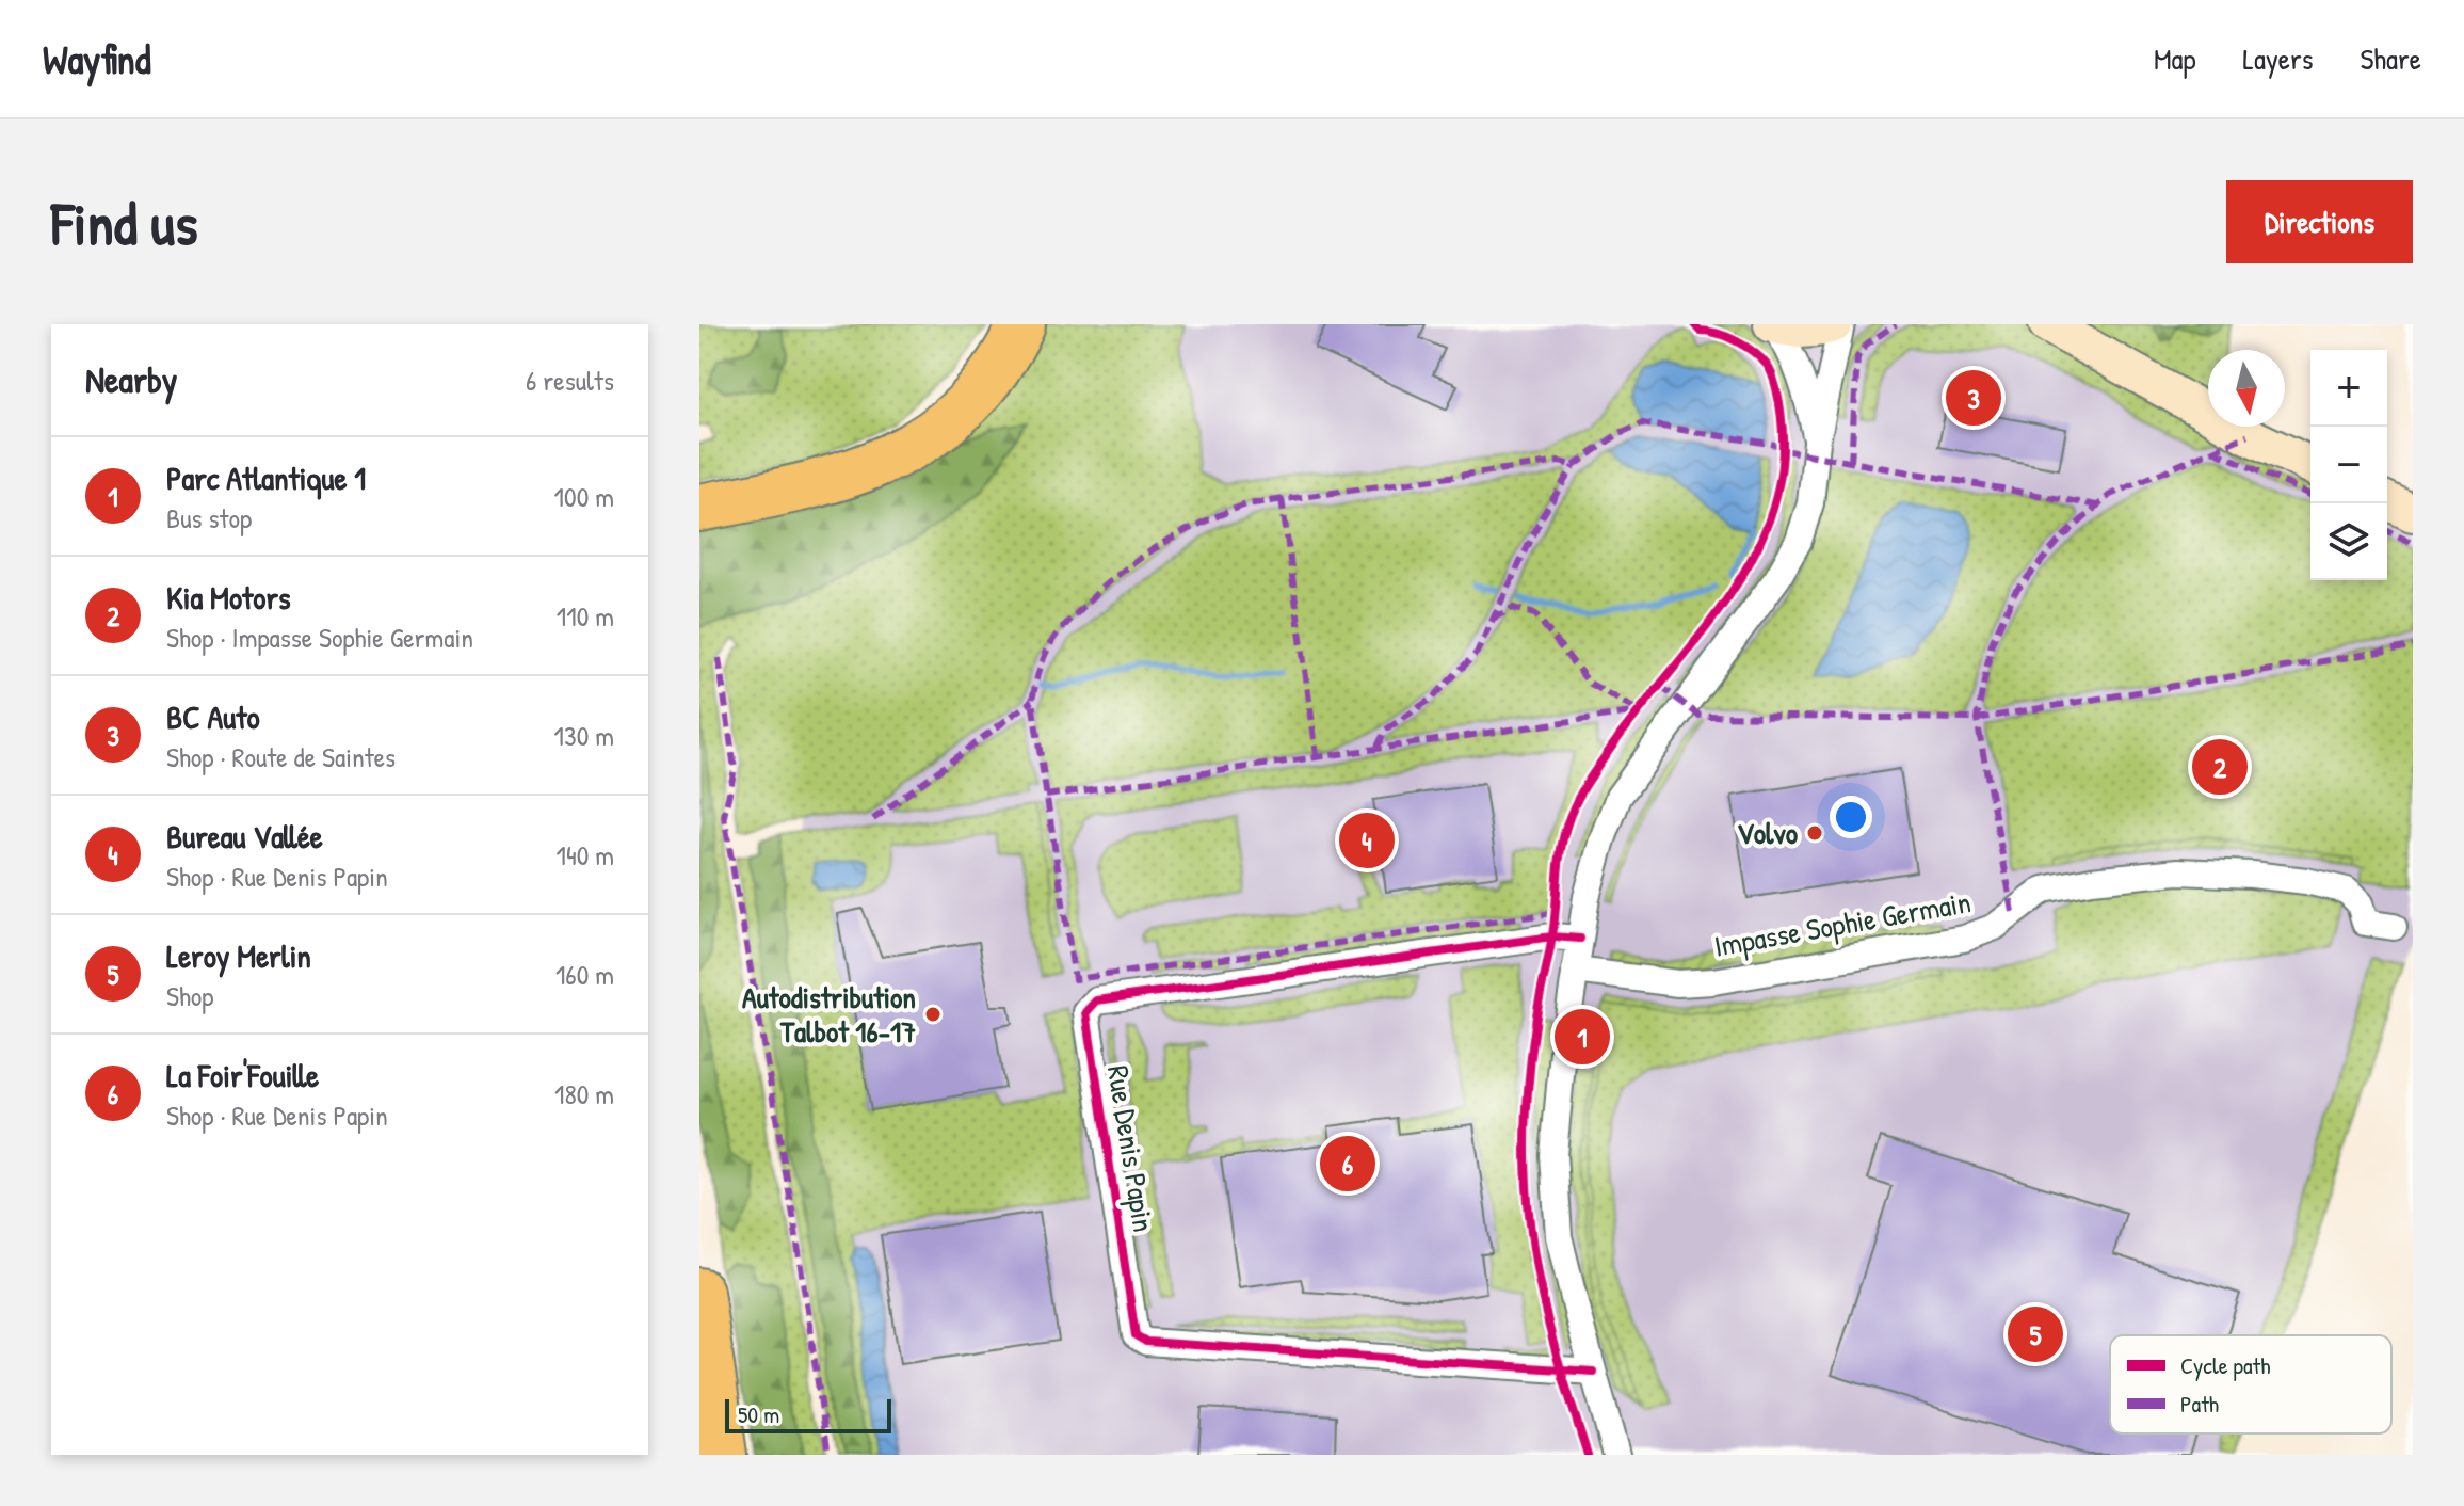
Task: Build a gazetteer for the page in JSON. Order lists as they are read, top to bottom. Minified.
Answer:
{"streets":{"street":["Impasse Sophie Germain","Rue Denis Papin"]},"places":["Volvo","Autodistribution Talbot 16-17"],"legend":["Cycle path","Path"],"scale_bar":"50 m","north":"bottom","page":{"header":"Wayfind","nav":["Map","Layers","Share"],"buttons":"Directions","title":"Find us","heading":["Nearby","6 results"],"map_buttons":["+","−"],"pins":["3","2","4","1","6","5"],"list":[{"mark":"1","name":"Parc Atlantique 1","note":"Bus stop","value":"100 m"},{"mark":"2","name":"Kia Motors","note":"Shop · Impasse Sophie Germain","value":"110 m"},{"mark":"3","name":"BC Auto","note":"Shop · Route de Saintes","value":"130 m"},{"mark":"4","name":"Bureau Vallée","note":"Shop · Rue Denis Papin","value":"140 m"},{"mark":"5","name":"Leroy Merlin","note":"Shop","value":"160 m"},{"mark":"6","name":"La Foir'Fouille","note":"Shop · Rue Denis Papin","value":"180 m"}],"scale":"50 m"}}
